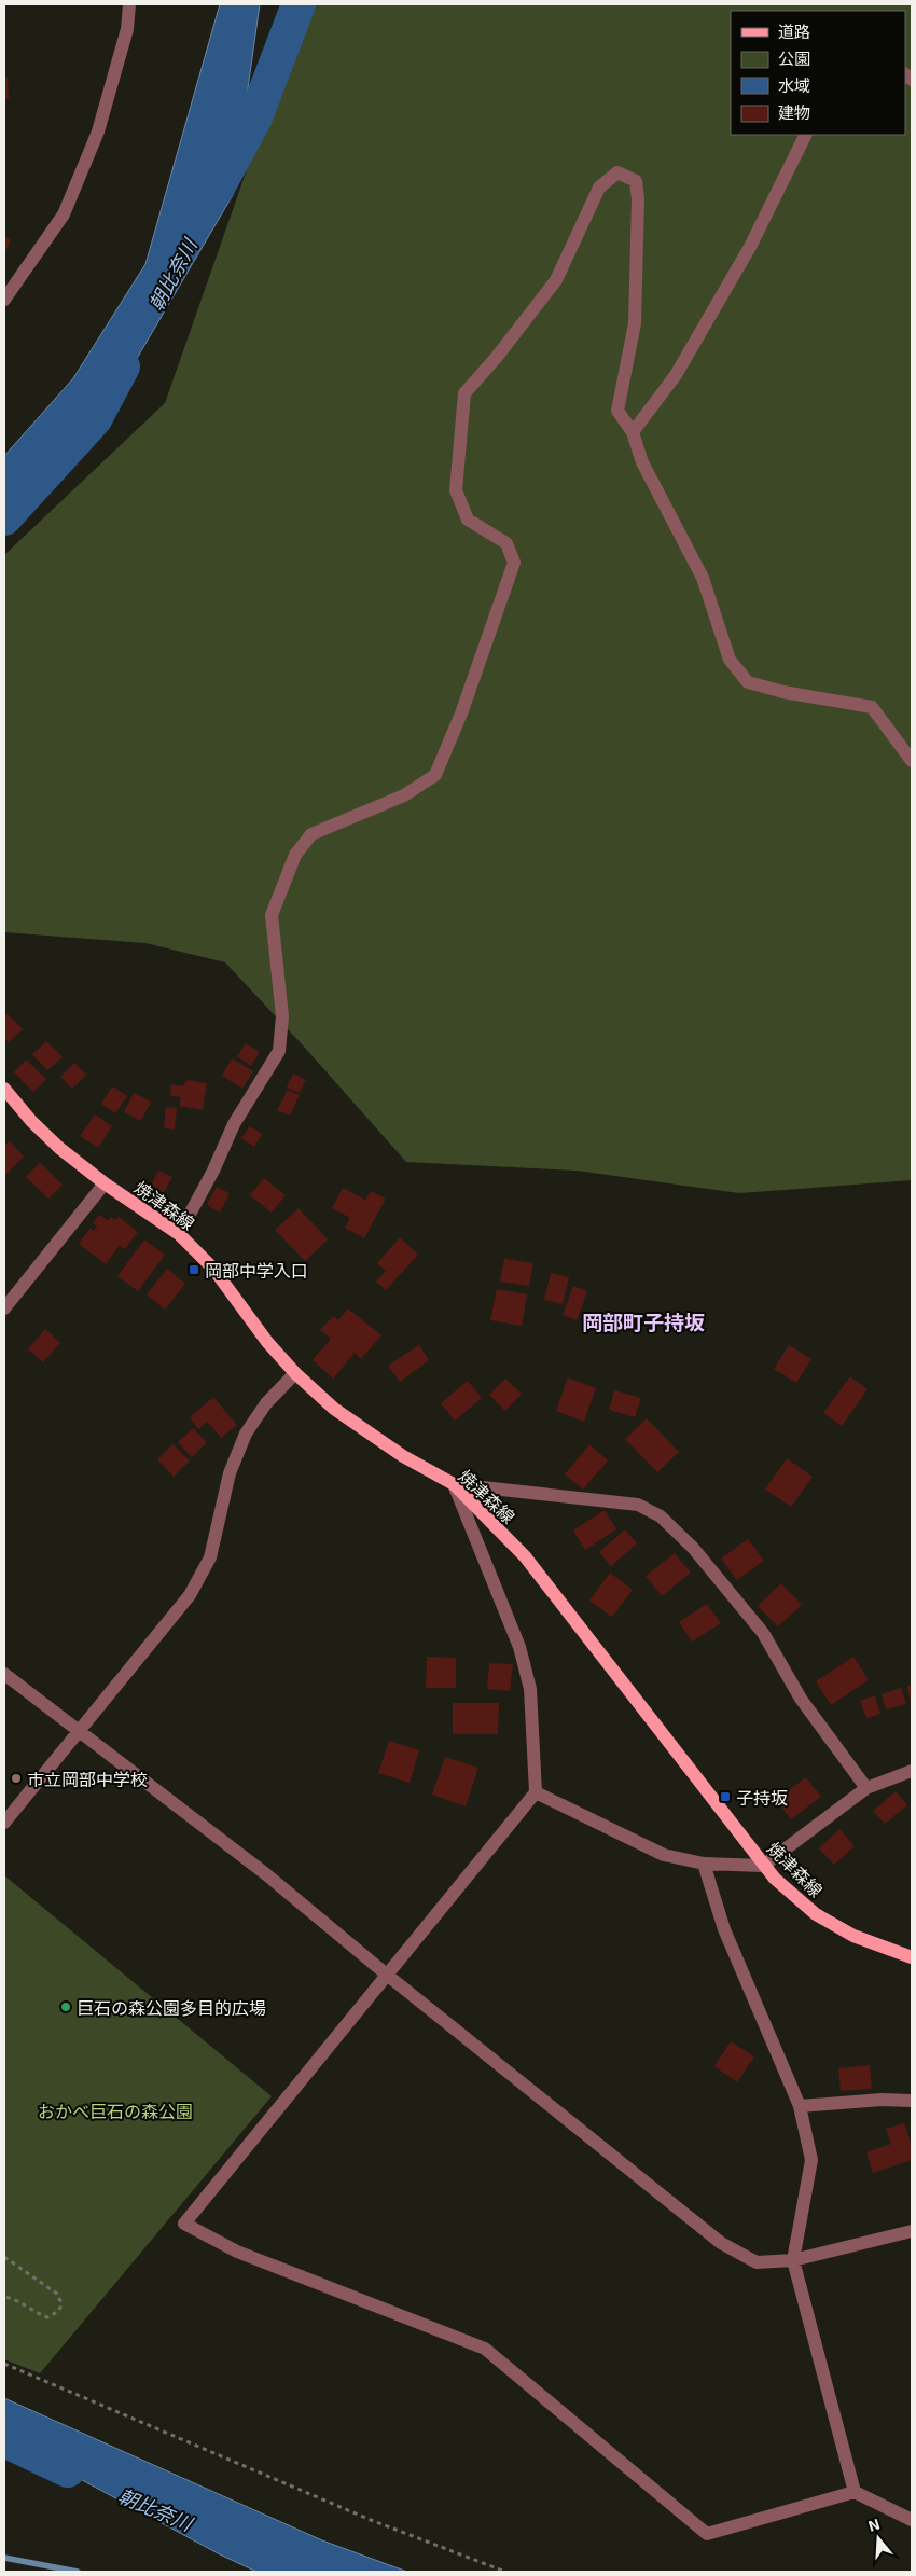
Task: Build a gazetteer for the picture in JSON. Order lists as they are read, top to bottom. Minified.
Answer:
{"streets":{"main road":["焼津森線"]},"districts":["岡部町子持坂"],"water":["朝比奈川"],"parks":["おかべ巨石の森公園"],"places":{"transit":["岡部中学入口","子持坂"],"other":["市立岡部中学校","巨石の森公園多目的広場"]},"legend":["道路","公園","水域","建物"],"north":"top"}
